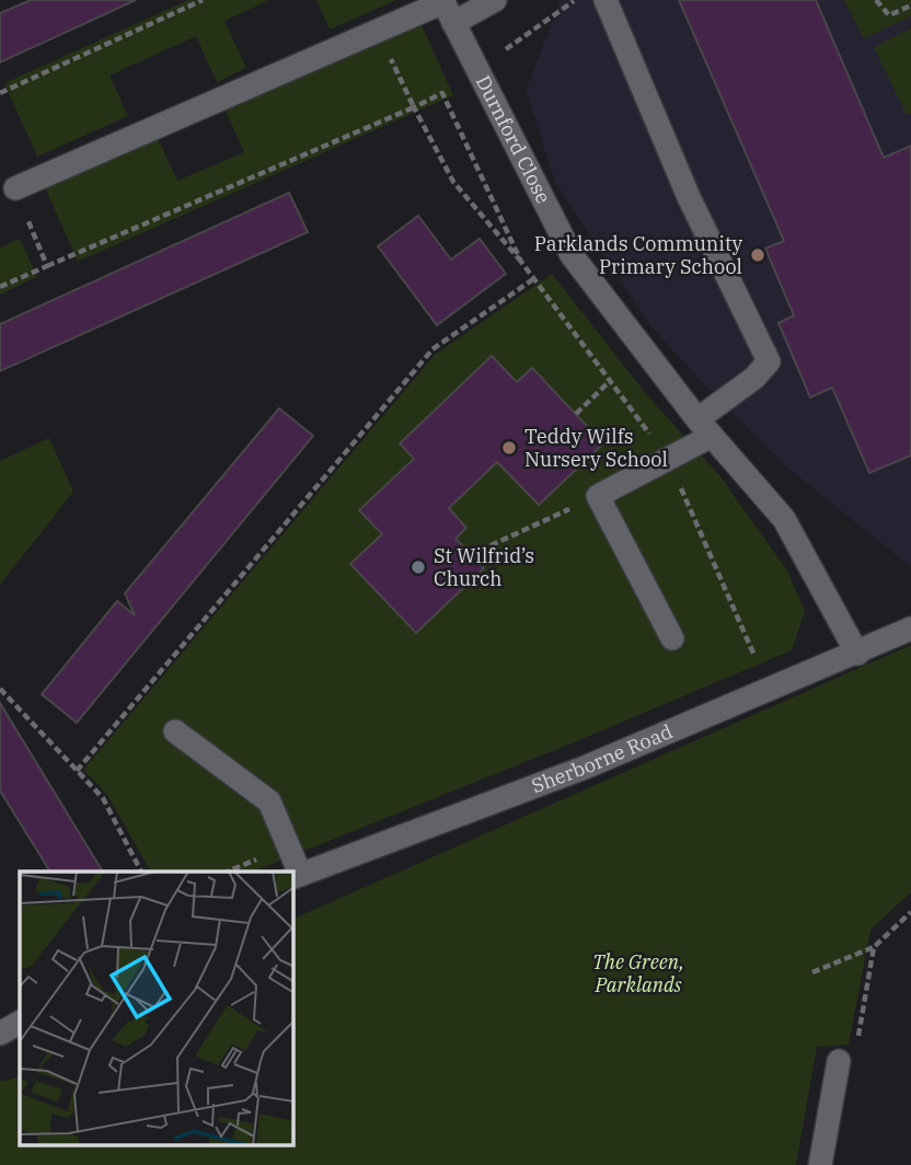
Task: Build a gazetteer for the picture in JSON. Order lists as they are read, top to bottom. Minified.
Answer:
{"streets":{"street":["Durnford Close","Sherborne Road"]},"crossings":[["Durnford Close","Sherborne Road"]],"parks":["The Green, Parklands"],"places":["Parklands Community Primary School","Teddy Wilfs Nursery School","St Wilfrid’s Church"]}
